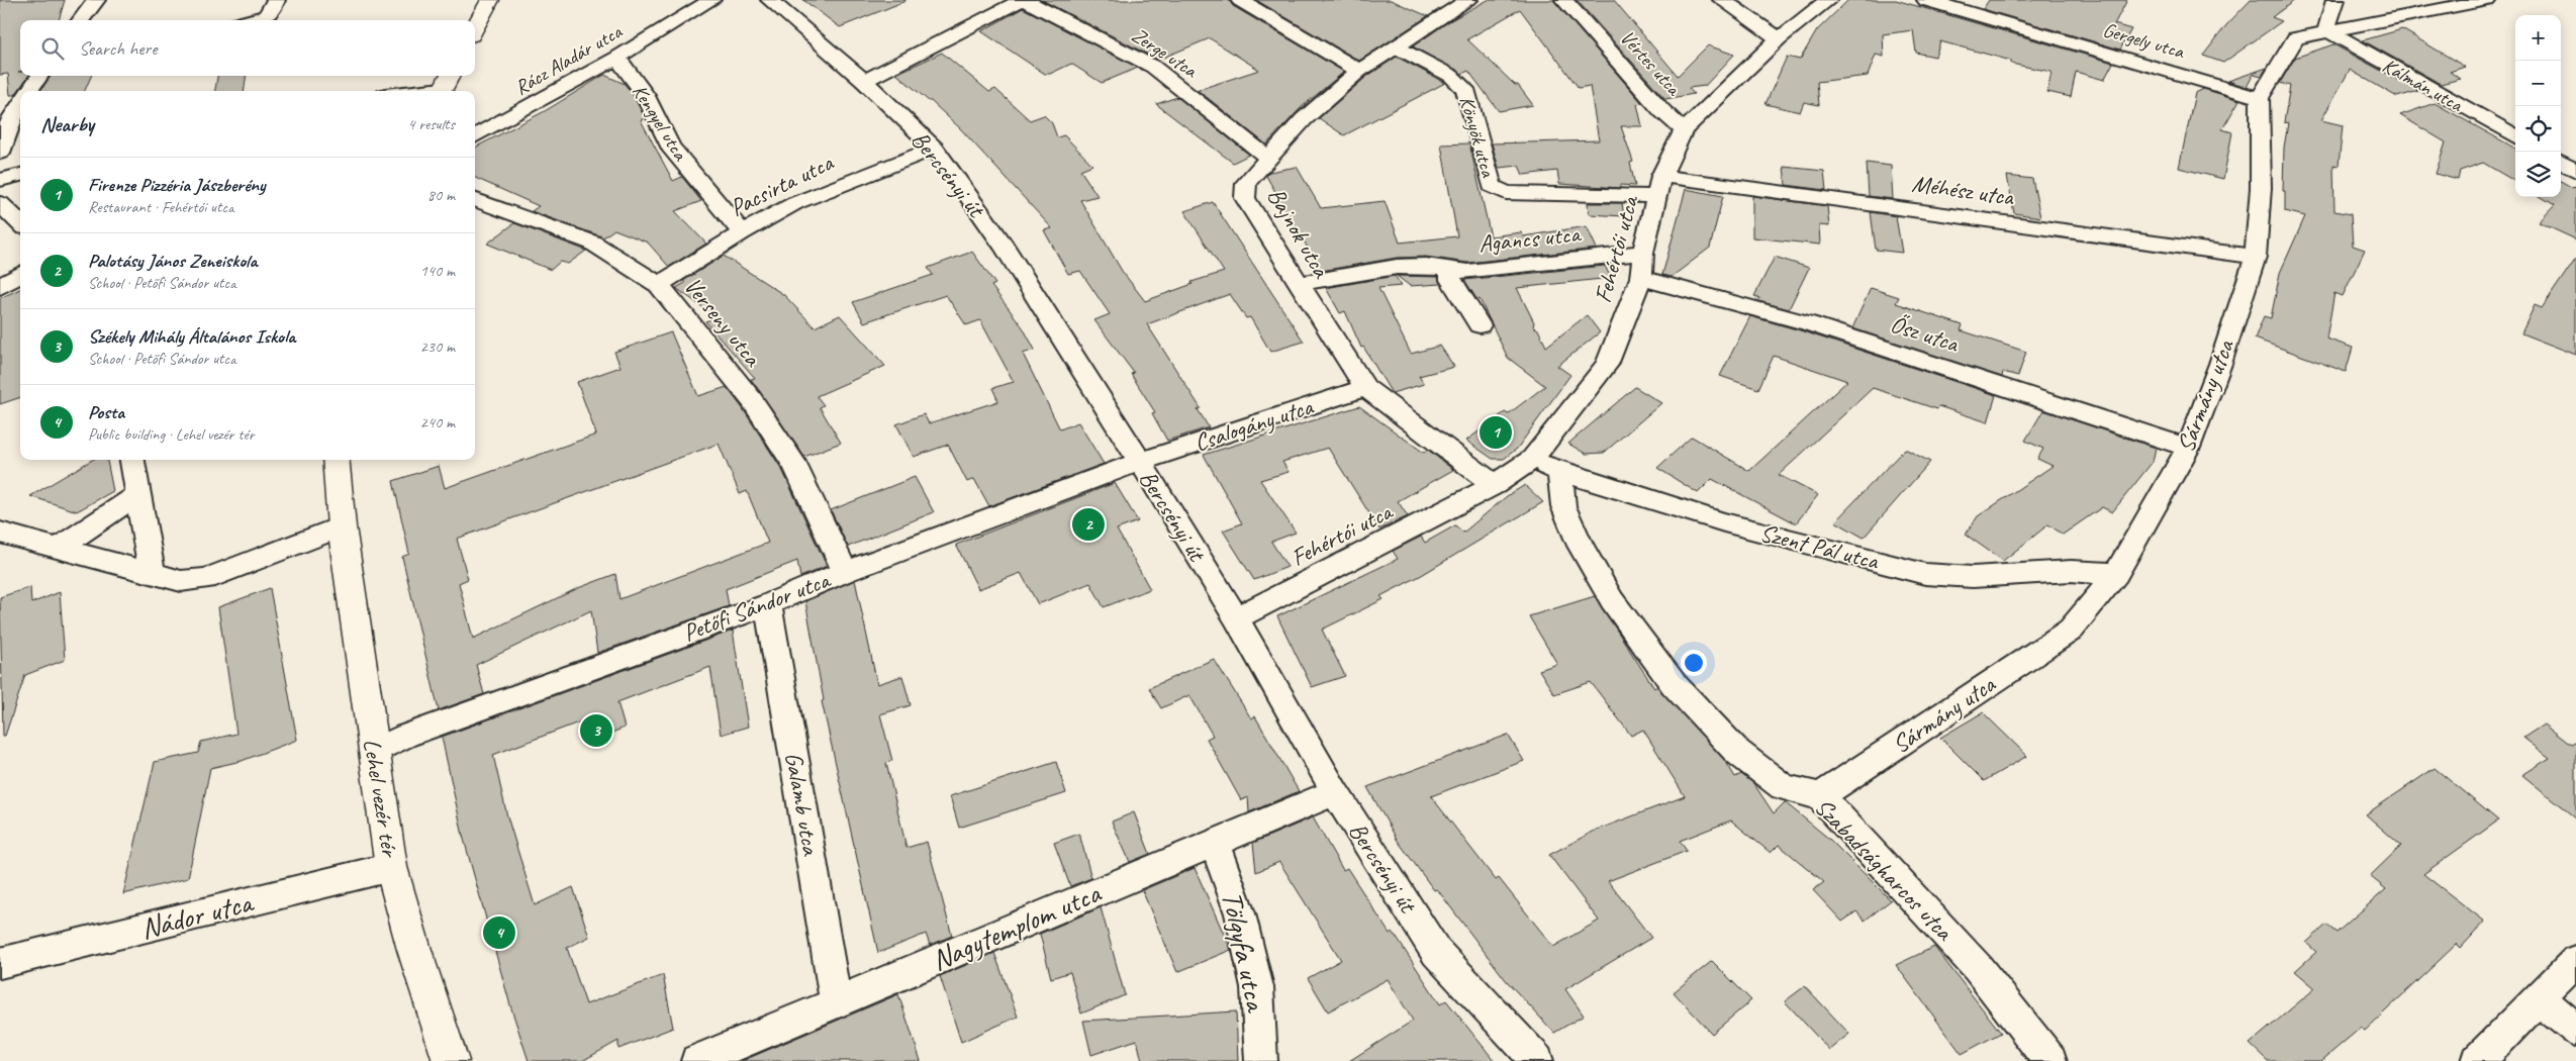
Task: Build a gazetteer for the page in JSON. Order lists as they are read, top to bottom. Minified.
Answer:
{"streets":{"street":["Gergely utca","Zerge utca","Rácz Aladár utca","Vértes utca","Kálmán utca","Kengyel utca","Könyök utca","Bercsényi út","Pacsirta utca","Méhész utca","Bajnok utca","Agancs utca","Fehértói utca","Verseny utca","Ősz utca","Sármány utca","Csalogány utca","Szent Pál utca","Petőfi Sándor utca","Lehel vezér tér","Galamb utca","Szabadságharcos utca","Nádor utca","Nagytemplom utca","Tölgyfa utca"]},"crossings":[["Gergely utca","Sármány utca"],["Zerge utca","Bajnok utca"],["Rácz Aladár utca","Kengyel utca"],["Vértes utca","Fehértói utca"],["Kengyel utca","Pacsirta utca"],["Könyök utca","Méhész utca"],["Könyök utca","Bajnok utca"],["Könyök utca","Fehértói utca"],["Bercsényi út","Pacsirta utca"],["Bercsényi út","Fehértói utca"],["Bercsényi út","Csalogány utca"],["Bercsényi út","Petőfi Sándor utca"],["Bercsényi út","Nagytemplom utca"],["Pacsirta utca","Verseny utca"],["Méhész utca","Fehértói utca"],["Méhész utca","Sármány utca"],["Bajnok utca","Agancs utca"],["Bajnok utca","Fehértói utca"],["Bajnok utca","Csalogány utca"],["Agancs utca","Fehértói utca"],["Fehértói utca","Ősz utca"],["Fehértói utca","Szent Pál utca"],["Verseny utca","Petőfi Sándor utca"],["Ősz utca","Sármány utca"],["Sármány utca","Szent Pál utca"],["Sármány utca","Szabadságharcos utca"],["Csalogány utca","Petőfi Sándor utca"],["Szent Pál utca","Szabadságharcos utca"],["Petőfi Sándor utca","Lehel vezér tér"],["Petőfi Sándor utca","Galamb utca"],["Lehel vezér tér","Nádor utca"],["Galamb utca","Nagytemplom utca"],["Nagytemplom utca","Tölgyfa utca"]],"page":{"map_buttons":["+","−"],"search":"Search here","heading":["Nearby","4 results"],"list":[{"mark":"1","name":"Firenze Pizzéria Jászberény","note":"Restaurant · Fehértói utca","value":"80 m"},{"mark":"2","name":"Palotásy János Zeneiskola","note":"School · Petőfi Sándor utca","value":"140 m"},{"mark":"3","name":"Székely Mihály Általános Iskola","note":"School · Petőfi Sándor utca","value":"230 m"},{"mark":"4","name":"Posta","note":"Public building · Lehel vezér tér","value":"240 m"}],"pins":["1","2","3","4"]}}
